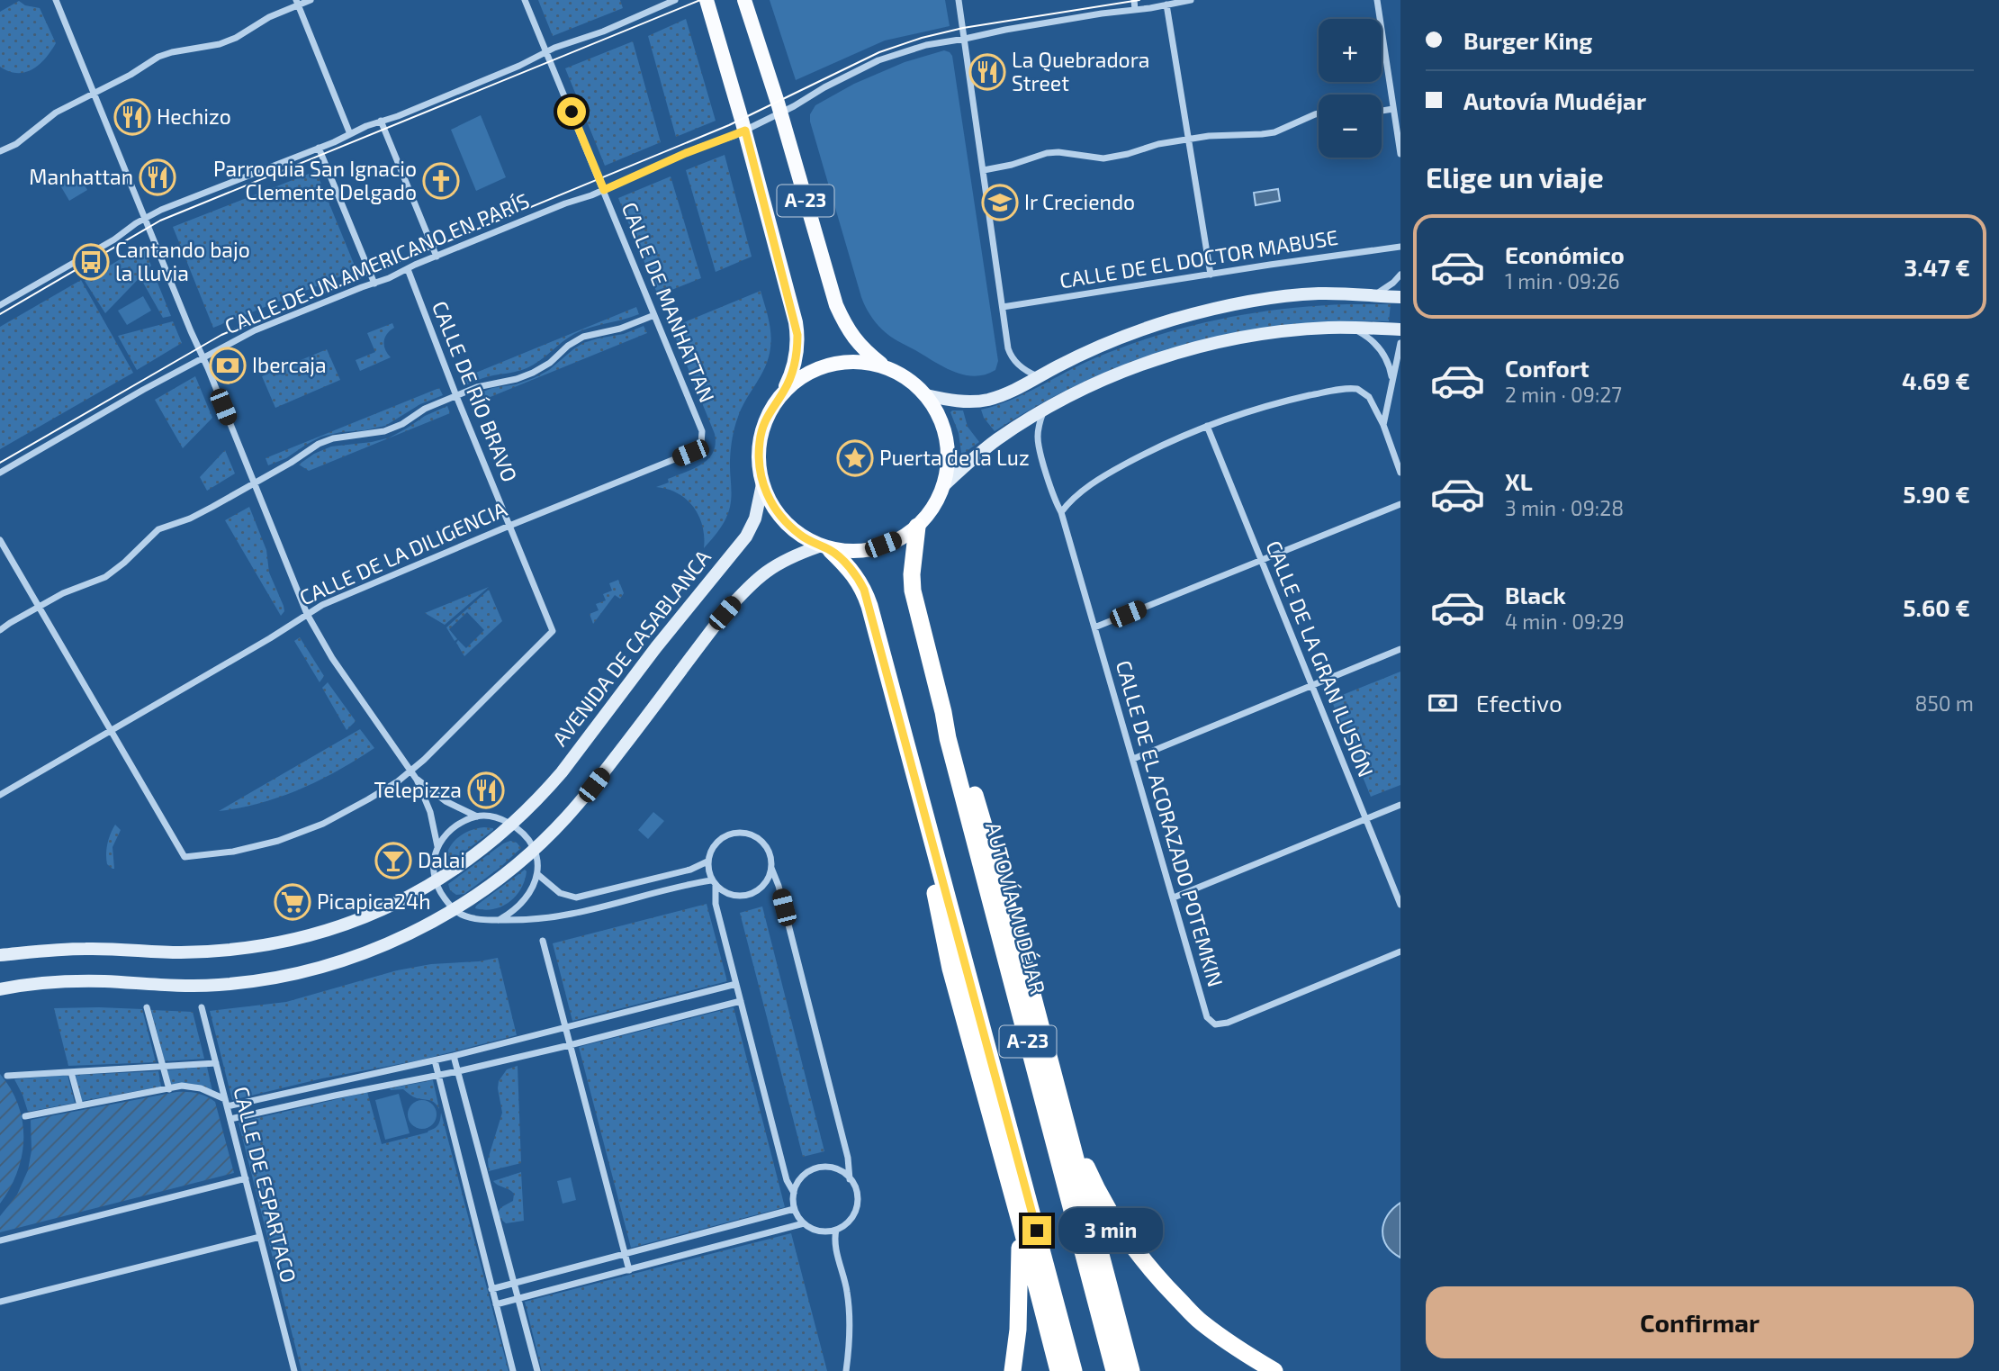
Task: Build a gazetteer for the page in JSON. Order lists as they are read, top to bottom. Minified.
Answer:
{"streets":{"highway":["A-23","AUTOVÍA MUDÉJAR"],"main road":["AVENIDA DE CASABLANCA"],"street":["CALLE DE EL DOCTOR MABUSE","CALLE DE UN AMERICANO EN PARÍS","CALLE DE MANHATTAN","CALLE DE RÍO BRAVO","CALLE DE LA DILIGENCIA","CALLE DE LA GRAN ILUSIÓN","CALLE DE EL ACORAZADO POTEMKIN","CALLE DE ESPARTACO"]},"crossings":[["A-23","CALLE DE UN AMERICANO EN PARÍS"],["A-23","AVENIDA DE CASABLANCA"],["A-23","AUTOVÍA MUDÉJAR"],["CALLE DE UN AMERICANO EN PARÍS","CALLE DE MANHATTAN"],["CALLE DE UN AMERICANO EN PARÍS","CALLE DE RÍO BRAVO"],["CALLE DE MANHATTAN","CALLE DE LA DILIGENCIA"],["CALLE DE RÍO BRAVO","CALLE DE LA DILIGENCIA"],["AVENIDA DE CASABLANCA","AUTOVÍA MUDÉJAR"]],"places":{"restaurant":["La Quebradora Street","Hechizo","Manhattan","Telepizza"],"church":["Parroquia San Ignacio Clemente Delgado"],"school or university":["Ir Creciendo"],"bus stop":["Cantando bajo la lluvia"],"bank":["Ibercaja"],"place":["Puerta de la Luz"],"bar":["Dalai"],"supermarket":["Picapica24h"]},"page":{"banner":["Burger King","Autovía Mudéjar"],"map_buttons":["+","−"],"heading":"Elige un viaje","list":[{"name":"Económico","note":"1 min · 09:26","value":"3.47 €"},{"name":"Confort","note":"2 min · 09:27","value":"4.69 €"},{"name":"XL","note":"3 min · 09:28","value":"5.90 €"},{"name":"Black","note":"4 min · 09:29","value":"5.60 €"}],"pay":["Efectivo","850 m"],"bubble":"3 min","buttons":"Confirmar"}}
